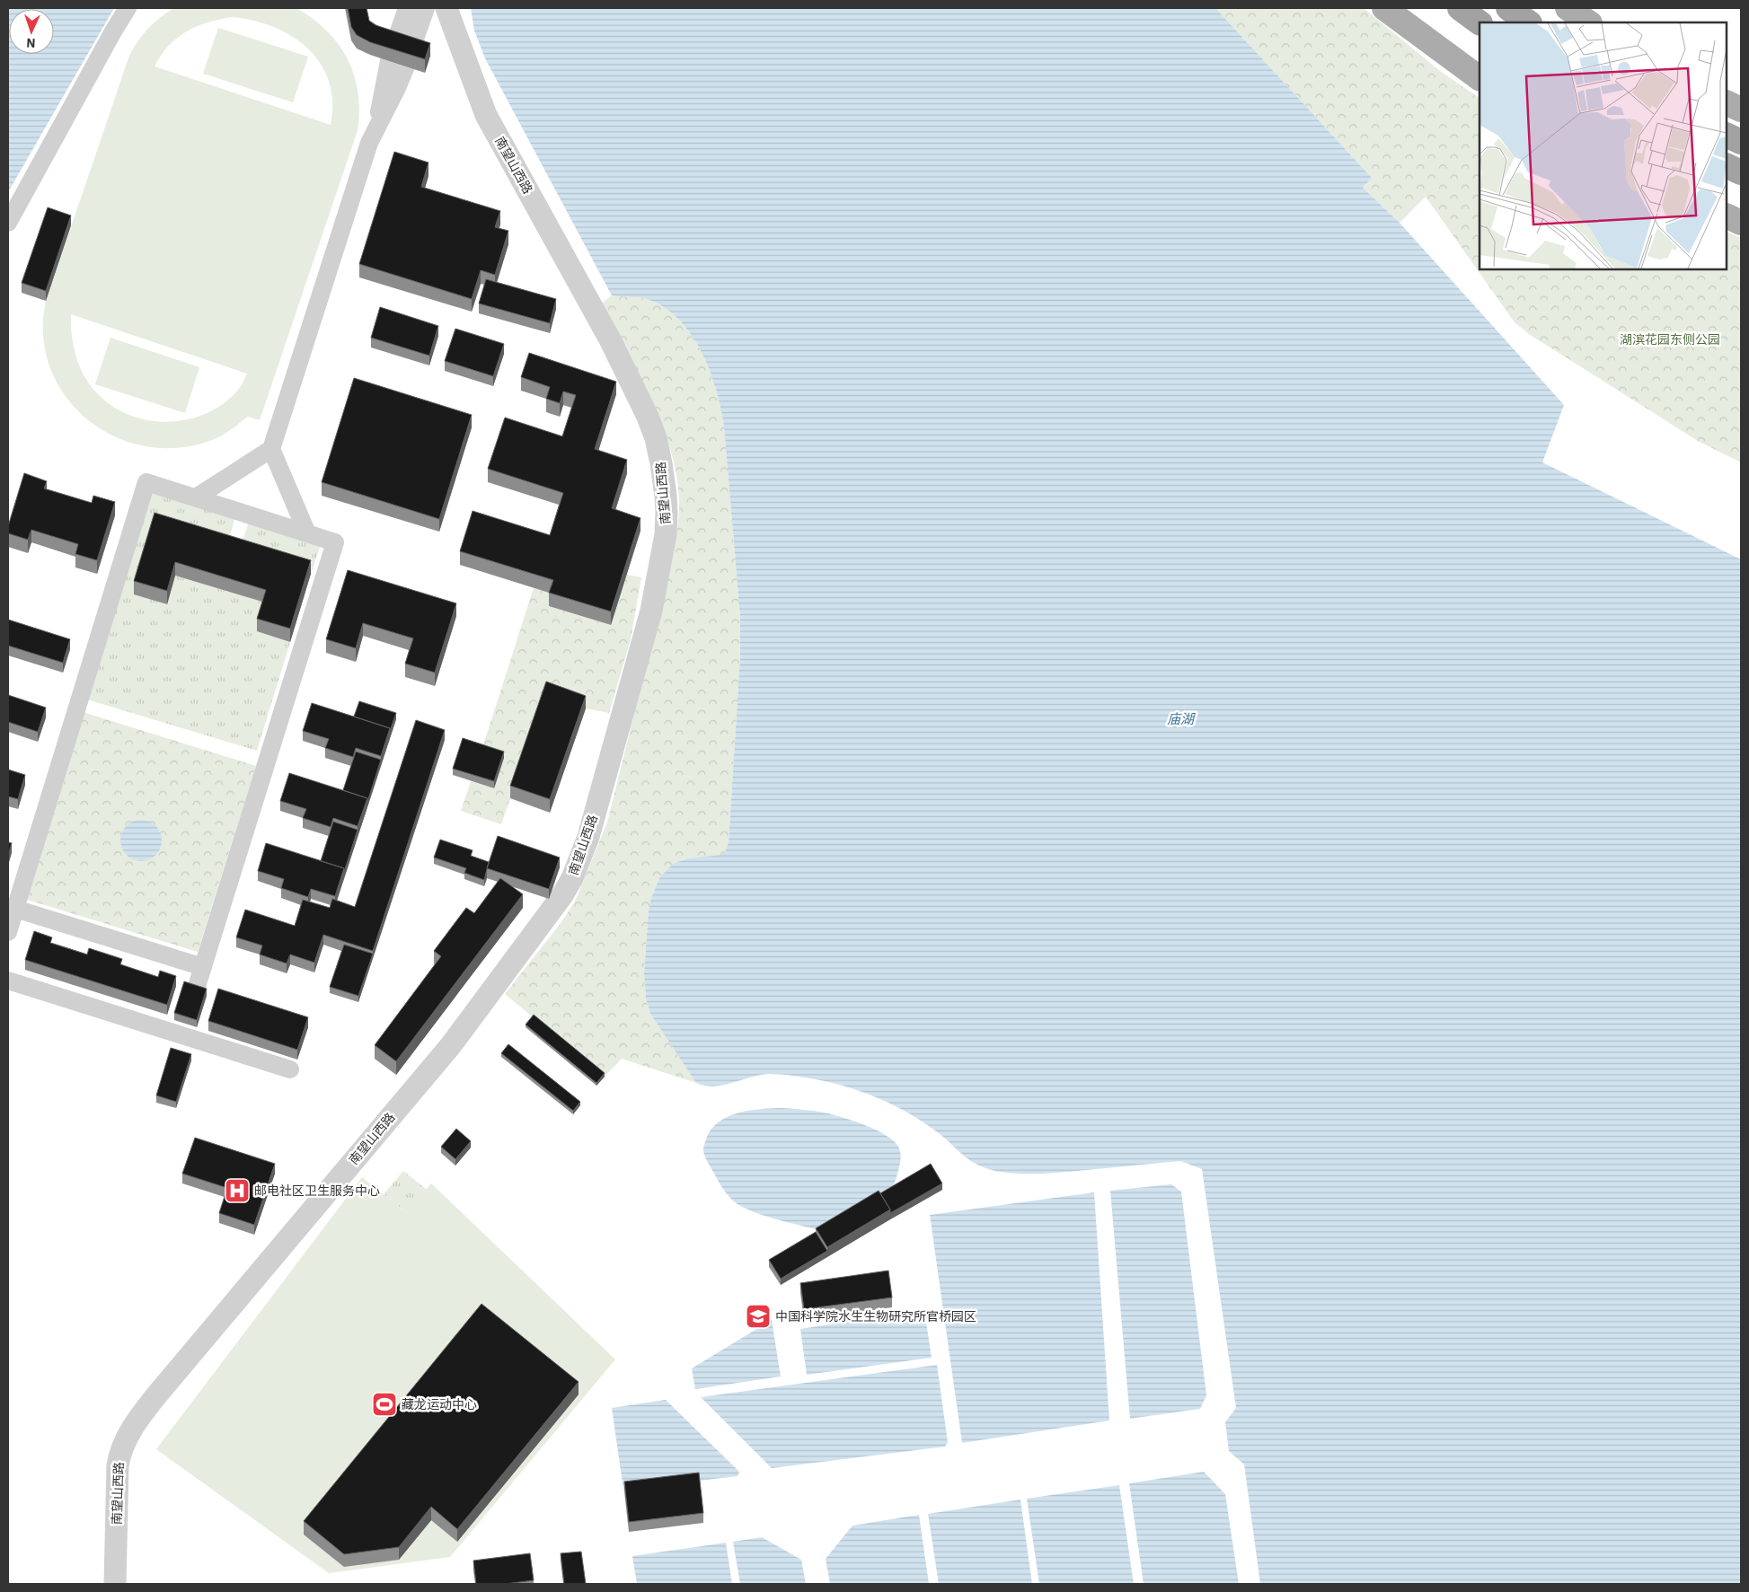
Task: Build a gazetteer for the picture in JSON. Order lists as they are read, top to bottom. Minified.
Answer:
{"streets":{"street":["南望山西路"]},"water":["庙湖"],"parks":["湖滨花园东侧公园"],"places":{"hospital":["邮电社区卫生服务中心"],"school or university":["中国科学院水生生物研究所官桥园区"],"sports":["藏龙运动中心"]},"north":"bottom"}
